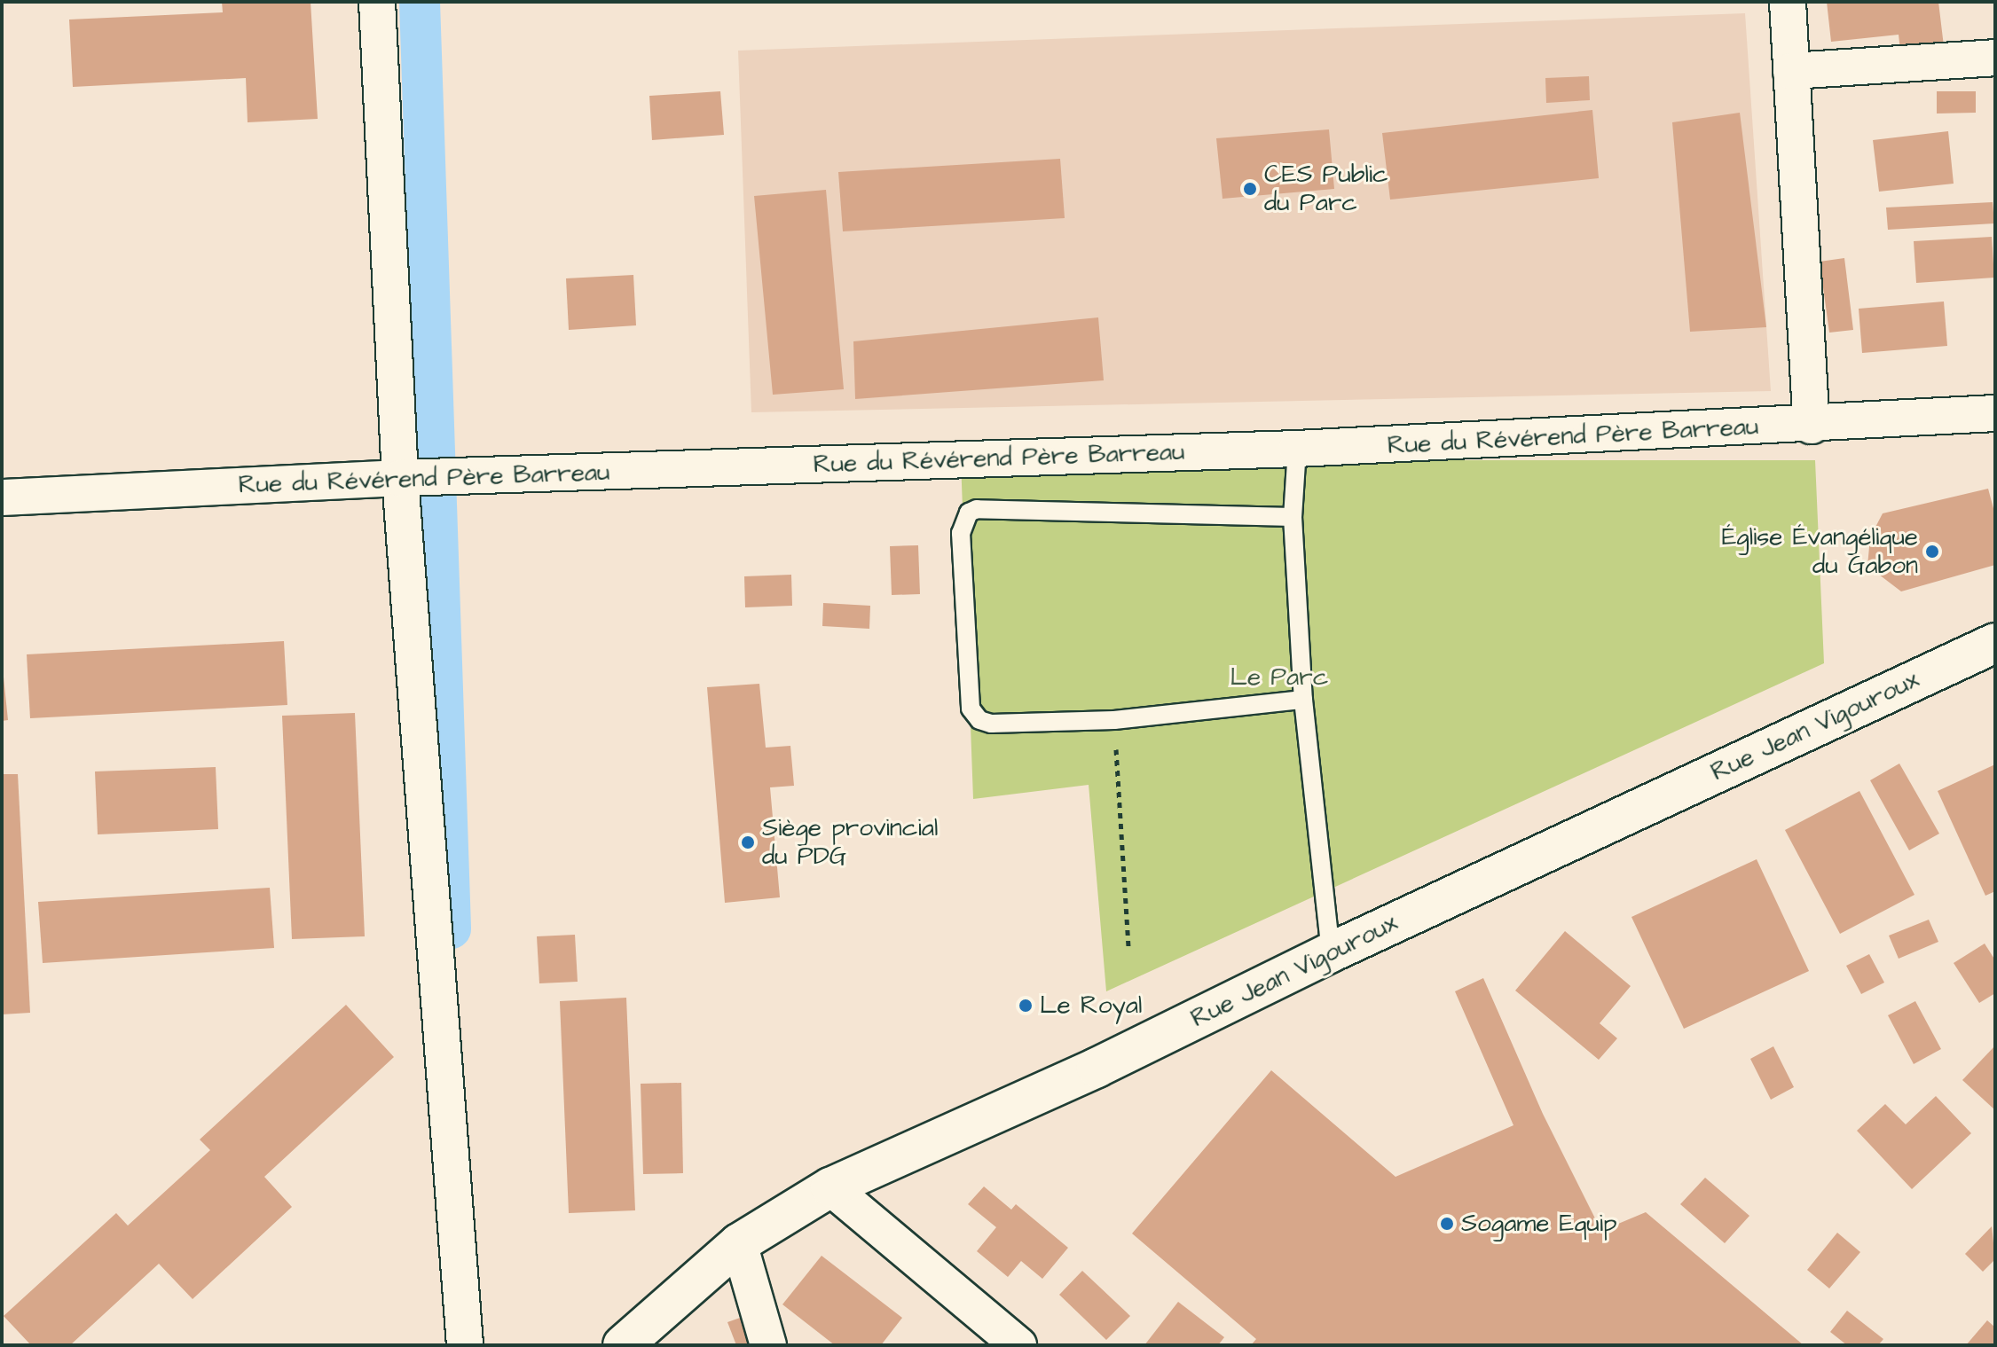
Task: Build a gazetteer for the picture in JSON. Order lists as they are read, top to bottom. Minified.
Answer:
{"streets":{"street":["Rue du Révérend Père Barreau","Rue Jean Vigouroux"]},"parks":["Le Parc"],"places":["CES Public du Parc","Église Évangélique du Gabon","Siège provincial du PDG","Le Royal","Sogame Equip"]}
